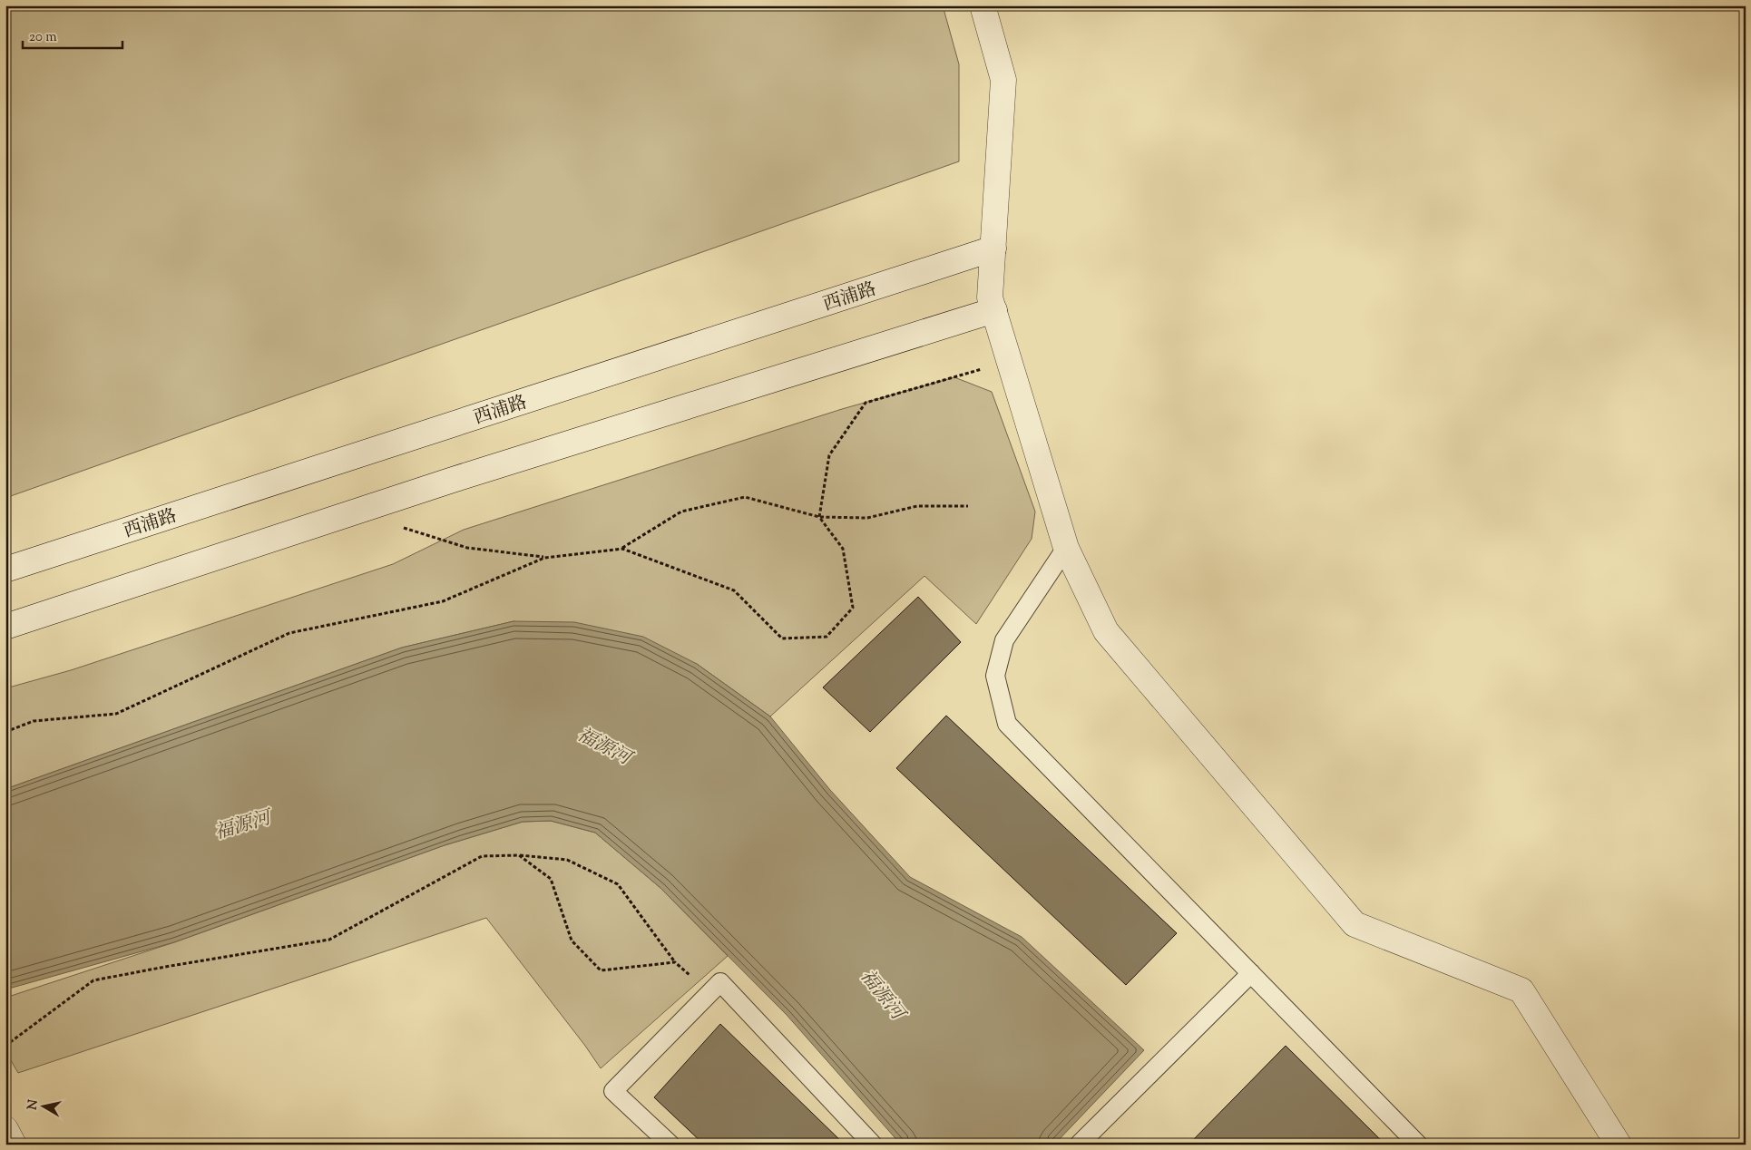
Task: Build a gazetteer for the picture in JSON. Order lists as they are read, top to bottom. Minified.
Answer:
{"streets":{"main road":["西浦路"]},"water":["福源河"],"scale_bar":"20 m","north":"left"}
